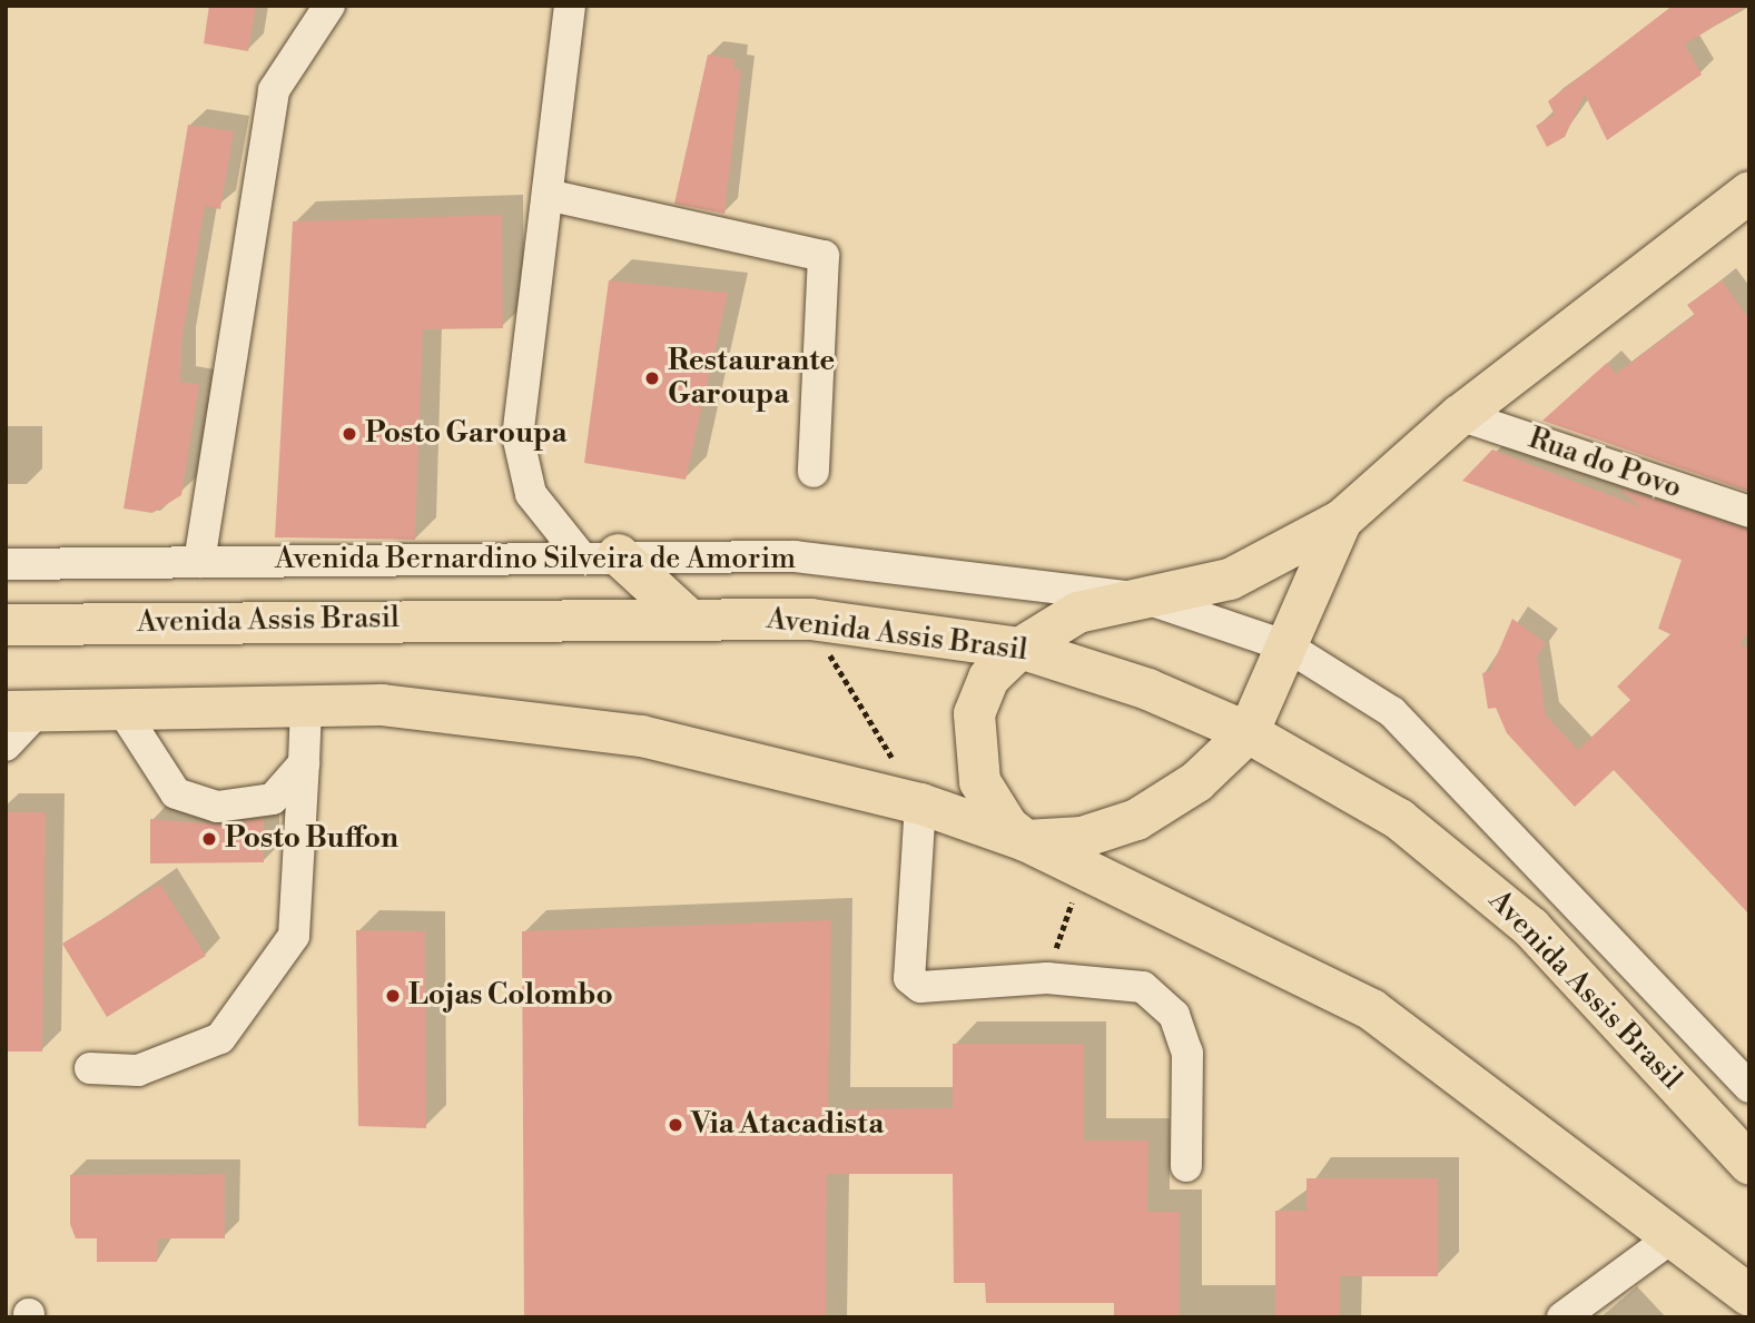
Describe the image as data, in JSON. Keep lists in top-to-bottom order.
{
  "streets": {
    "main road": ["Avenida Assis Brasil"],
    "street": ["Rua do Povo", "Avenida Bernardino Silveira de Amorim"]
  },
  "places": [
    "Restaurante Garoupa",
    "Posto Garoupa",
    "Posto Buffon",
    "Lojas Colombo",
    "Via Atacadista"
  ]
}
